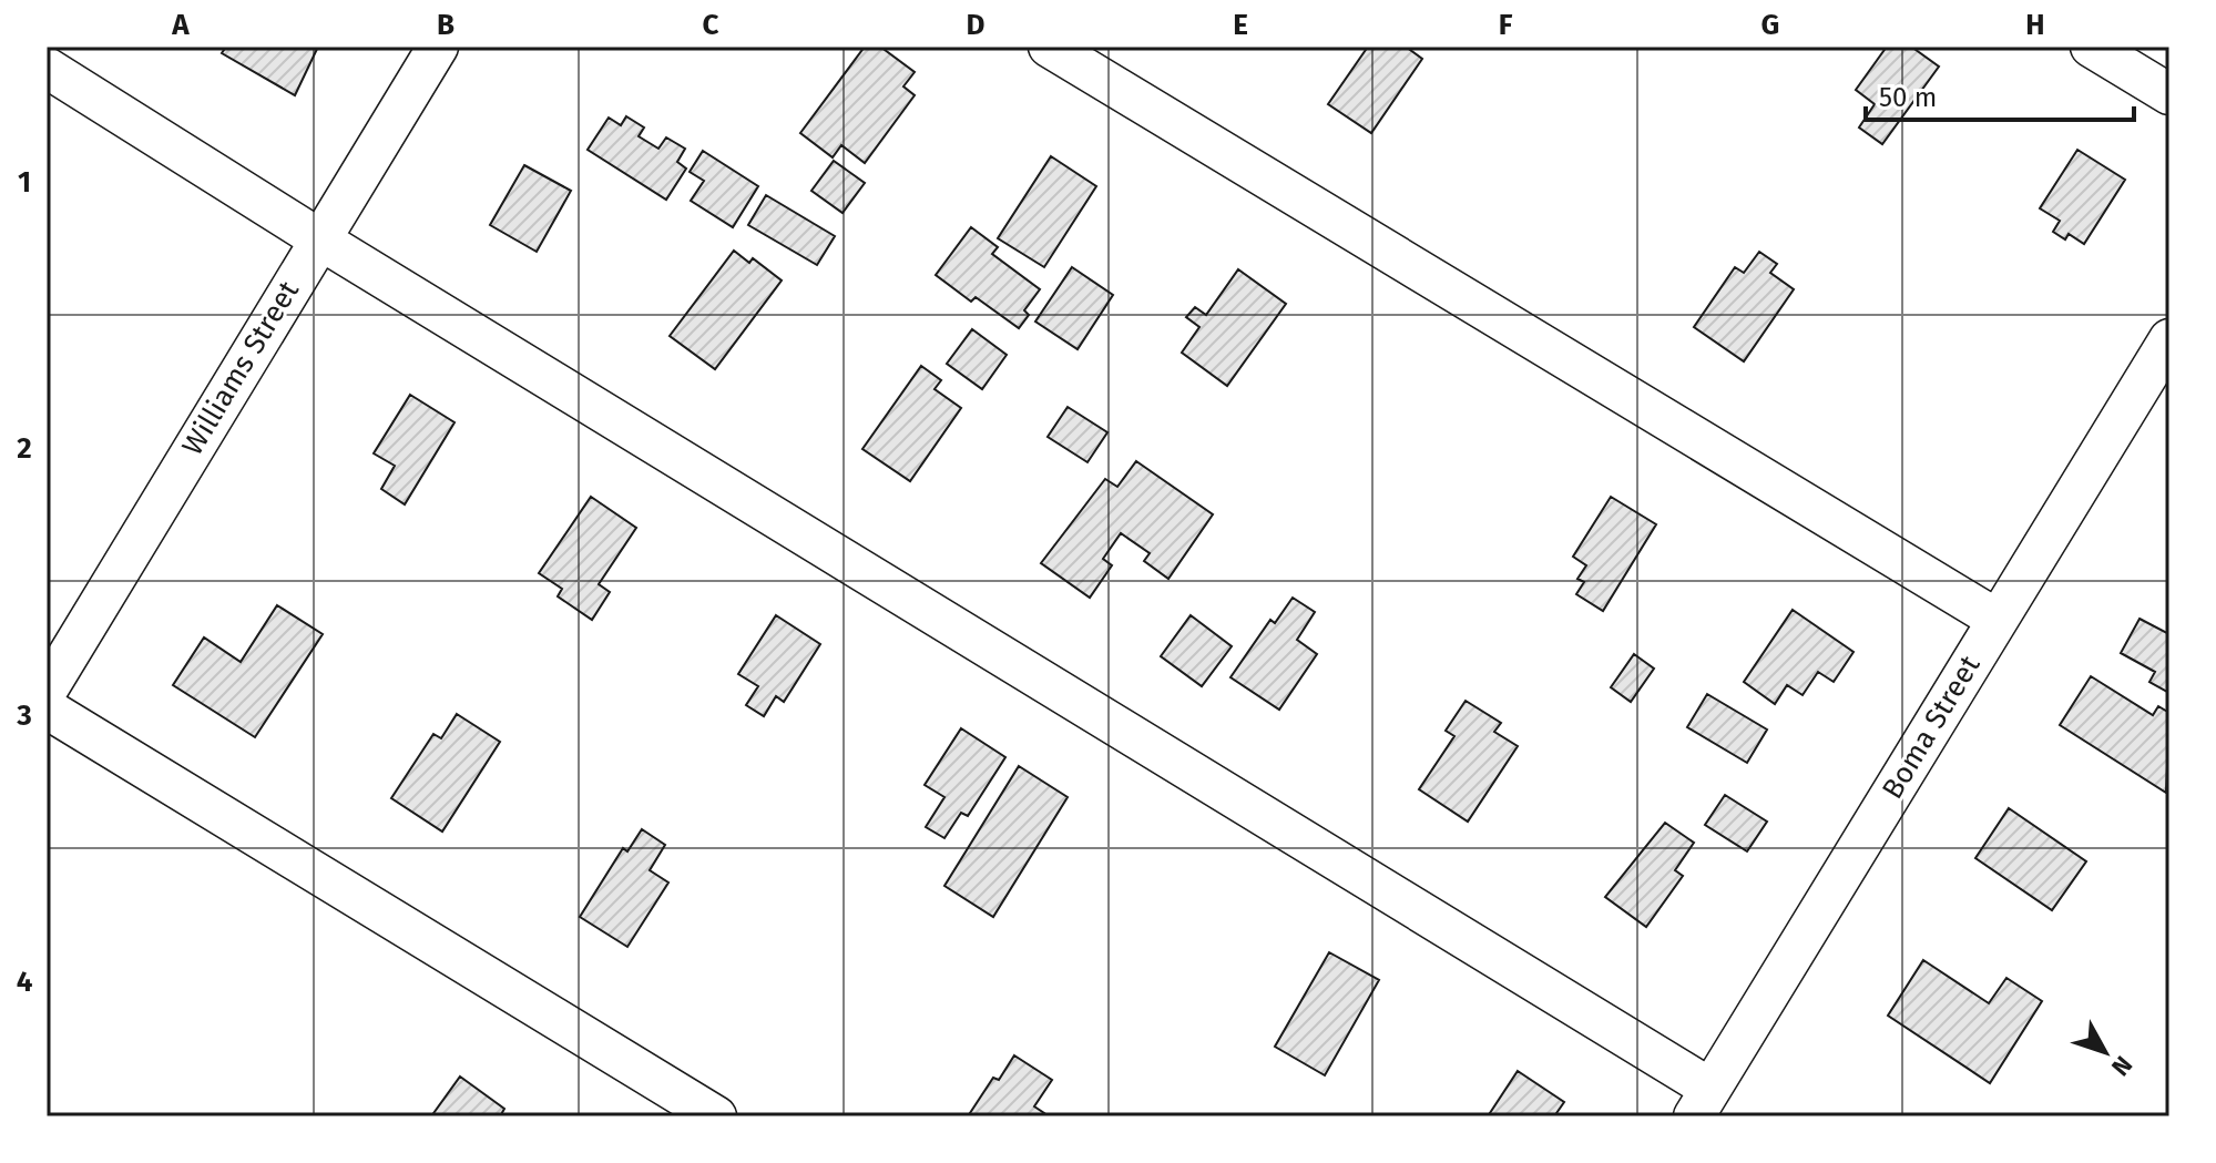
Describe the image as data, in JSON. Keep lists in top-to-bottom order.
{
  "streets": {
    "street": ["Williams Street", "Boma Street"]
  },
  "scale_bar": "50 m",
  "north": "bottom right",
  "grid": {
    "columns": [
      "A",
      "B",
      "C",
      "D",
      "E",
      "F",
      "G",
      "H"
    ],
    "rows": [
      "1",
      "2",
      "3",
      "4"
    ]
  }
}
